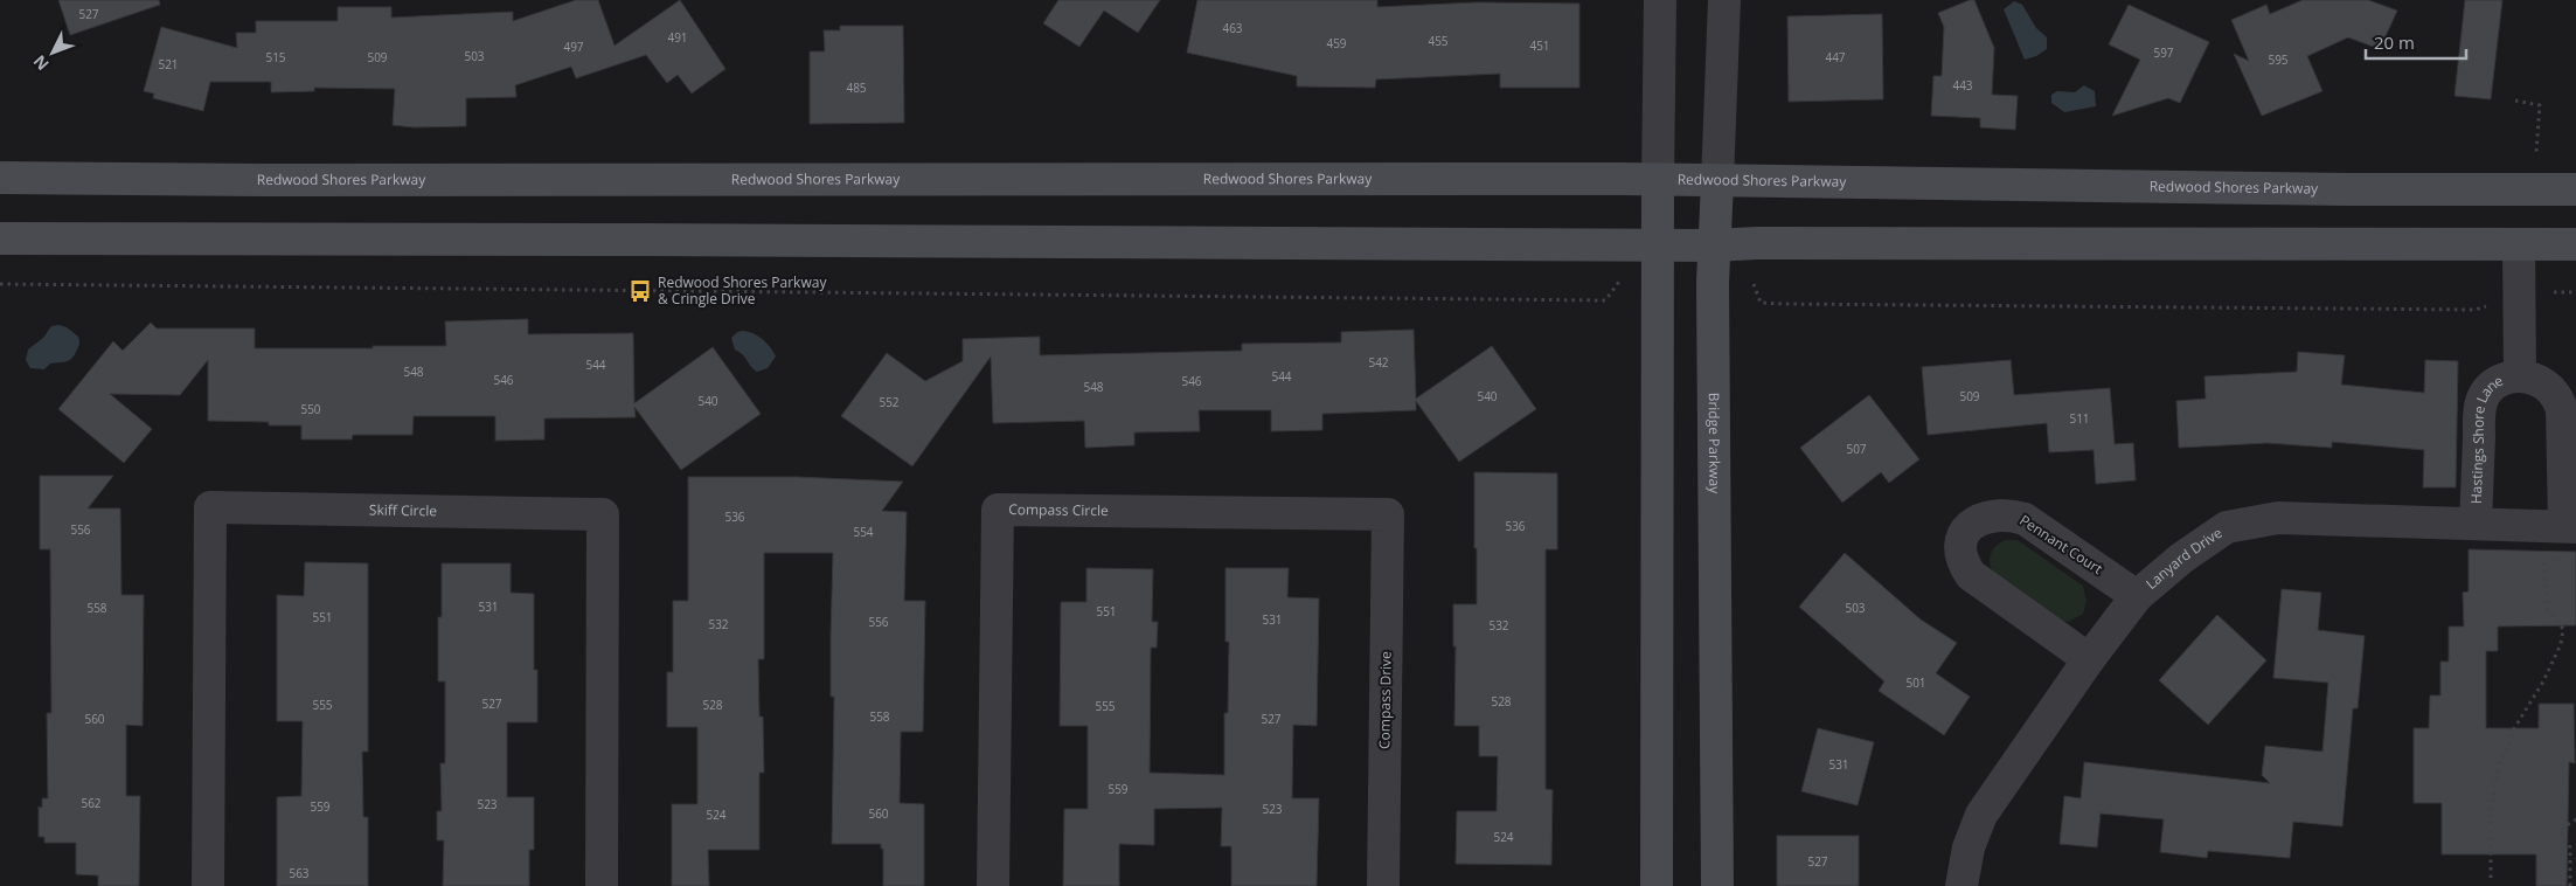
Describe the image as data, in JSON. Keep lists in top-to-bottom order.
{
  "streets": {
    "main road": ["Redwood Shores Parkway", "Bridge Parkway"],
    "street": [
      "Hastings Shore Lane",
      "Skiff Circle",
      "Compass Circle",
      "Pennant Court",
      "Lanyard Drive",
      "Compass Drive"
    ]
  },
  "crossings": [
    ["Redwood Shores Parkway", "Bridge Parkway"],
    ["Hastings Shore Lane", "Lanyard Drive"],
    ["Compass Circle", "Compass Drive"],
    ["Pennant Court", "Lanyard Drive"]
  ],
  "places": {
    "bus stop": ["Redwood Shores Parkway & Cringle Drive"]
  },
  "house_numbers": [
    "527",
    "463",
    "491",
    "455",
    "459",
    "451",
    "497",
    "597",
    "503",
    "515",
    "509",
    "447",
    "595",
    "521",
    "443",
    "485",
    "542",
    "544",
    "548",
    "544",
    "546",
    "546",
    "548",
    "540",
    "509",
    "540",
    "552",
    "550",
    "511",
    "507",
    "536",
    "536",
    "556",
    "554",
    "531",
    "558",
    "503",
    "551",
    "551",
    "531",
    "556",
    "532",
    "532",
    "501",
    "528",
    "527",
    "555",
    "528",
    "555",
    "558",
    "560",
    "527",
    "531",
    "559",
    "562",
    "523",
    "559",
    "523",
    "560",
    "524",
    "524",
    "527",
    "563"
  ],
  "scale_bar": "20 m",
  "north": "bottom left"
}
